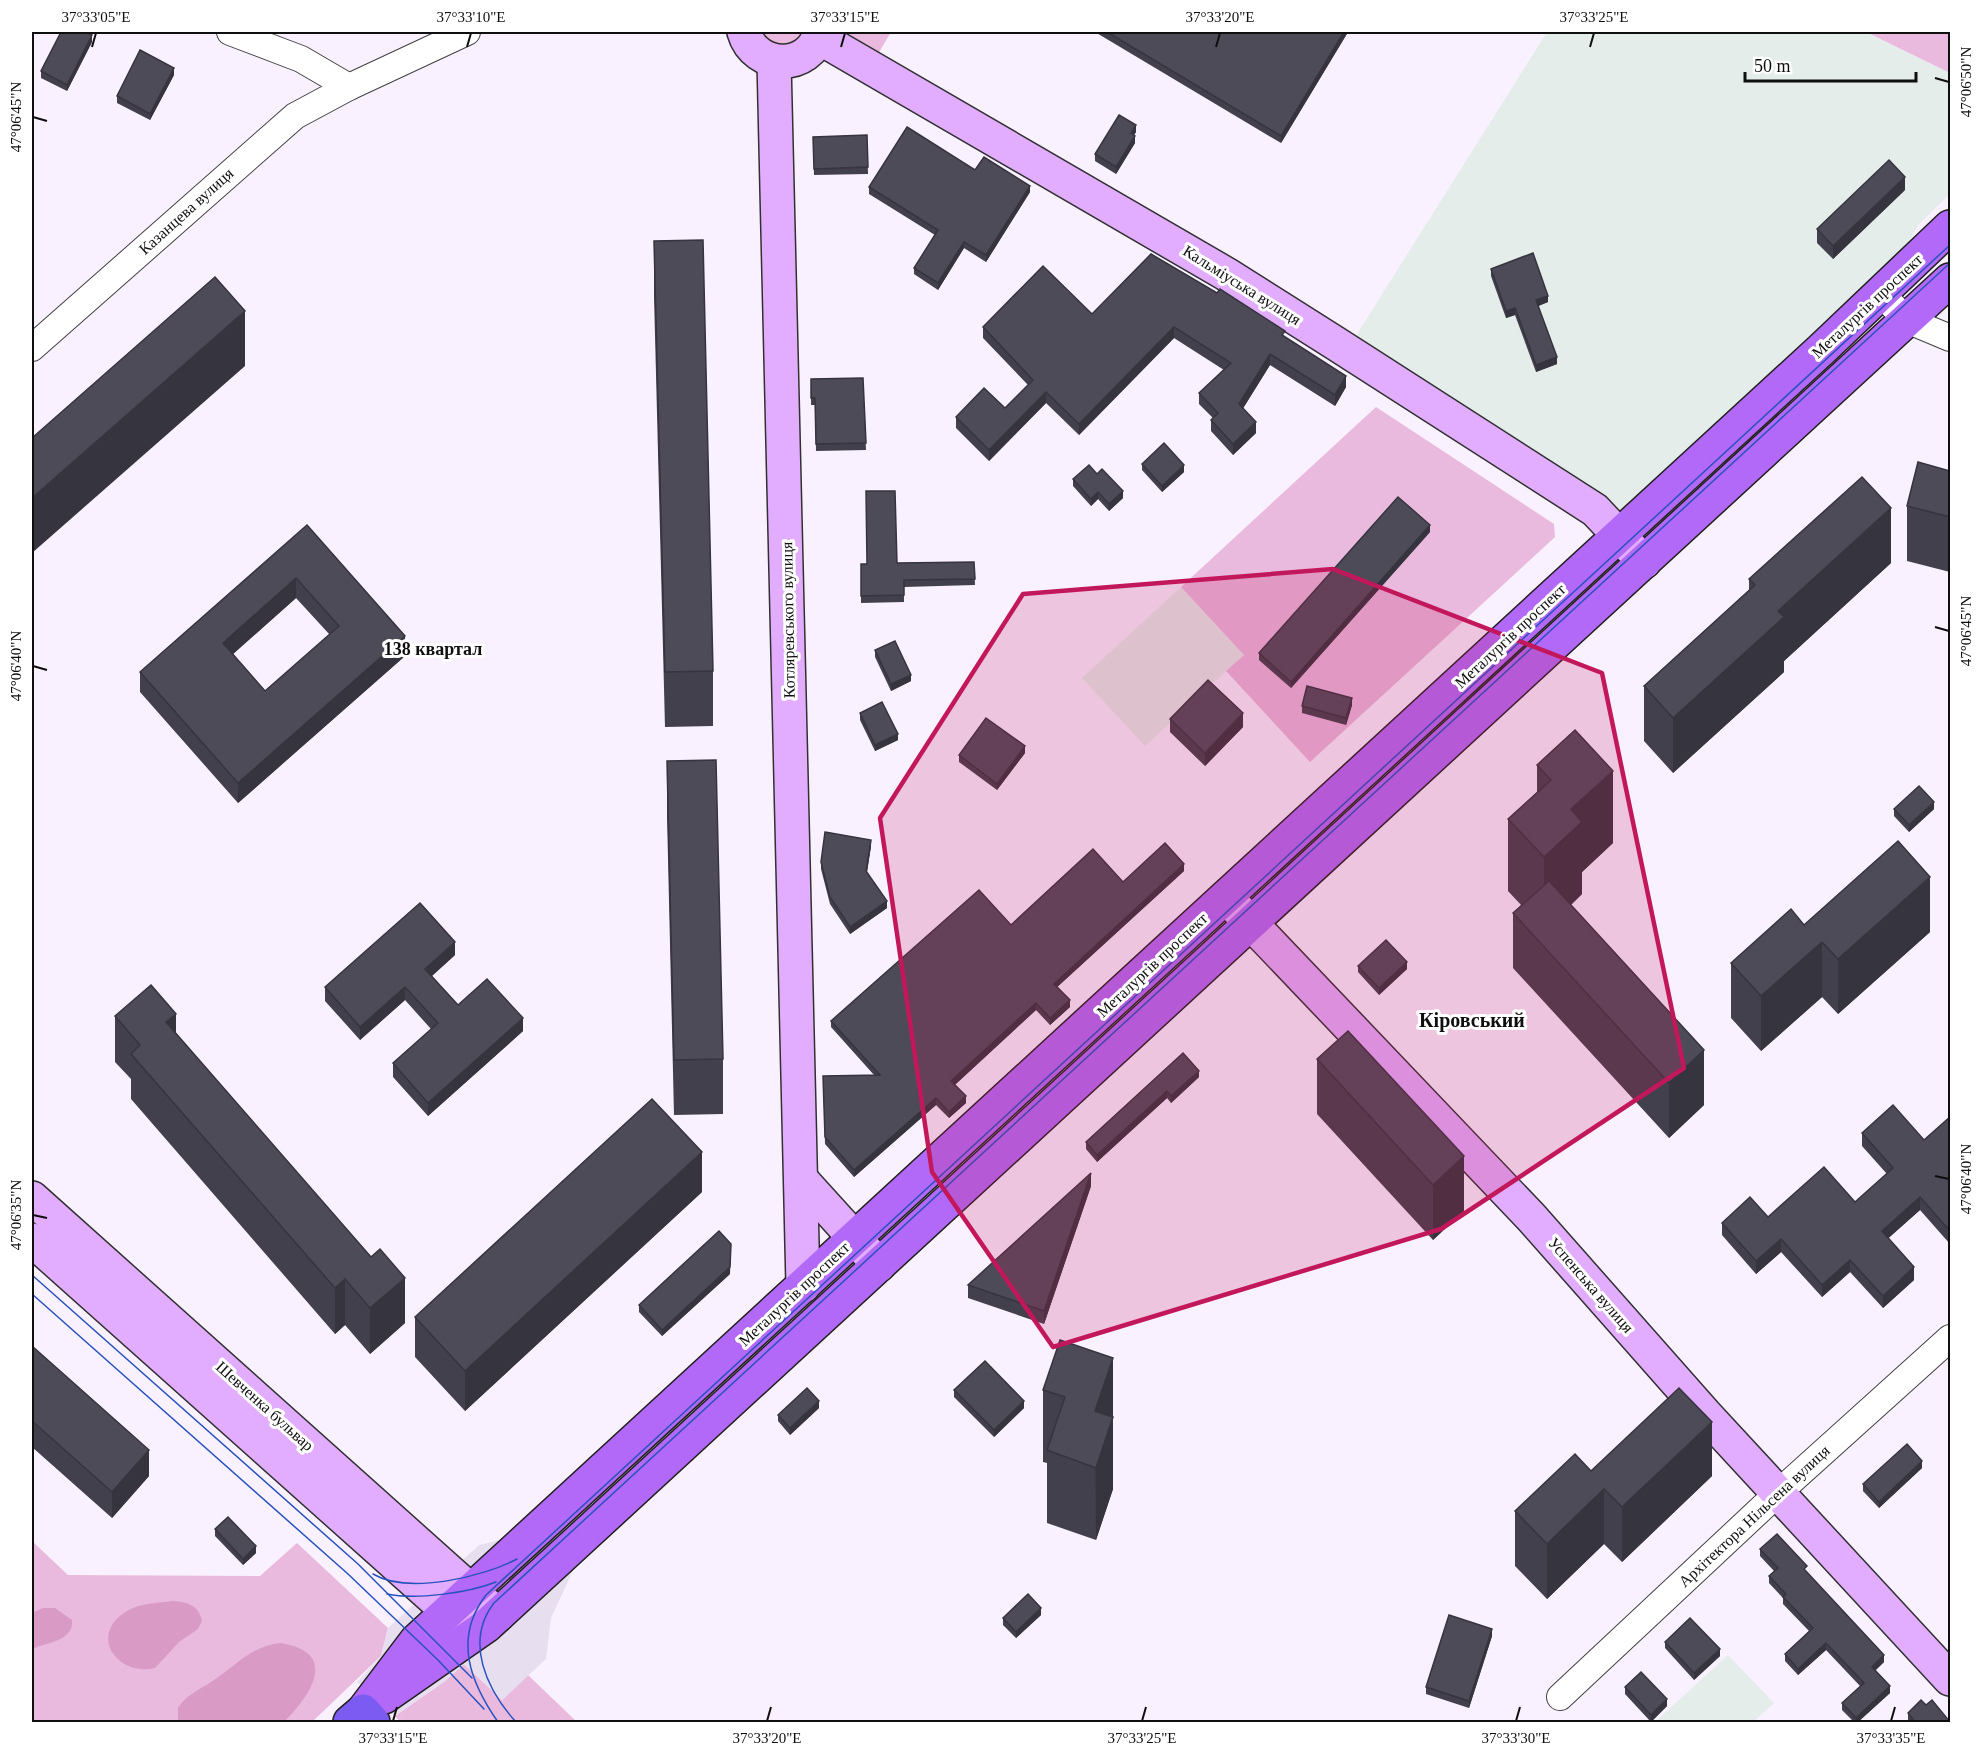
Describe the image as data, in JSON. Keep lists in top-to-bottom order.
{
  "streets": {
    "main road": ["Металургів проспект"],
    "street": [
      "Казанцева вулиця",
      "Кальміуська вулиця",
      "Котляревського вулиця",
      "Успенська вулиця",
      "Шевченка бульвар",
      "Архітектора Нільсена вулиця"
    ]
  },
  "crossings": [
    ["Кальміуська вулиця", "Металургів проспект"],
    ["Металургів проспект", "Котляревського вулиця"],
    ["Металургів проспект", "Успенська вулиця"],
    ["Металургів проспект", "Шевченка бульвар"],
    ["Успенська вулиця", "Архітектора Нільсена вулиця"]
  ],
  "districts": ["138 квартал", "Кіровський"],
  "scale_bar": "50 m",
  "coordinates": [
    "37°33'05\"E",
    "37°33'10\"E",
    "37°33'15\"E",
    "37°33'20\"E",
    "37°33'25\"E",
    "47°06'50\"N",
    "47°06'45\"N",
    "47°06'40\"N",
    "47°06'35\"N",
    "37°33'30\"E",
    "37°33'35\"E"
  ]
}
